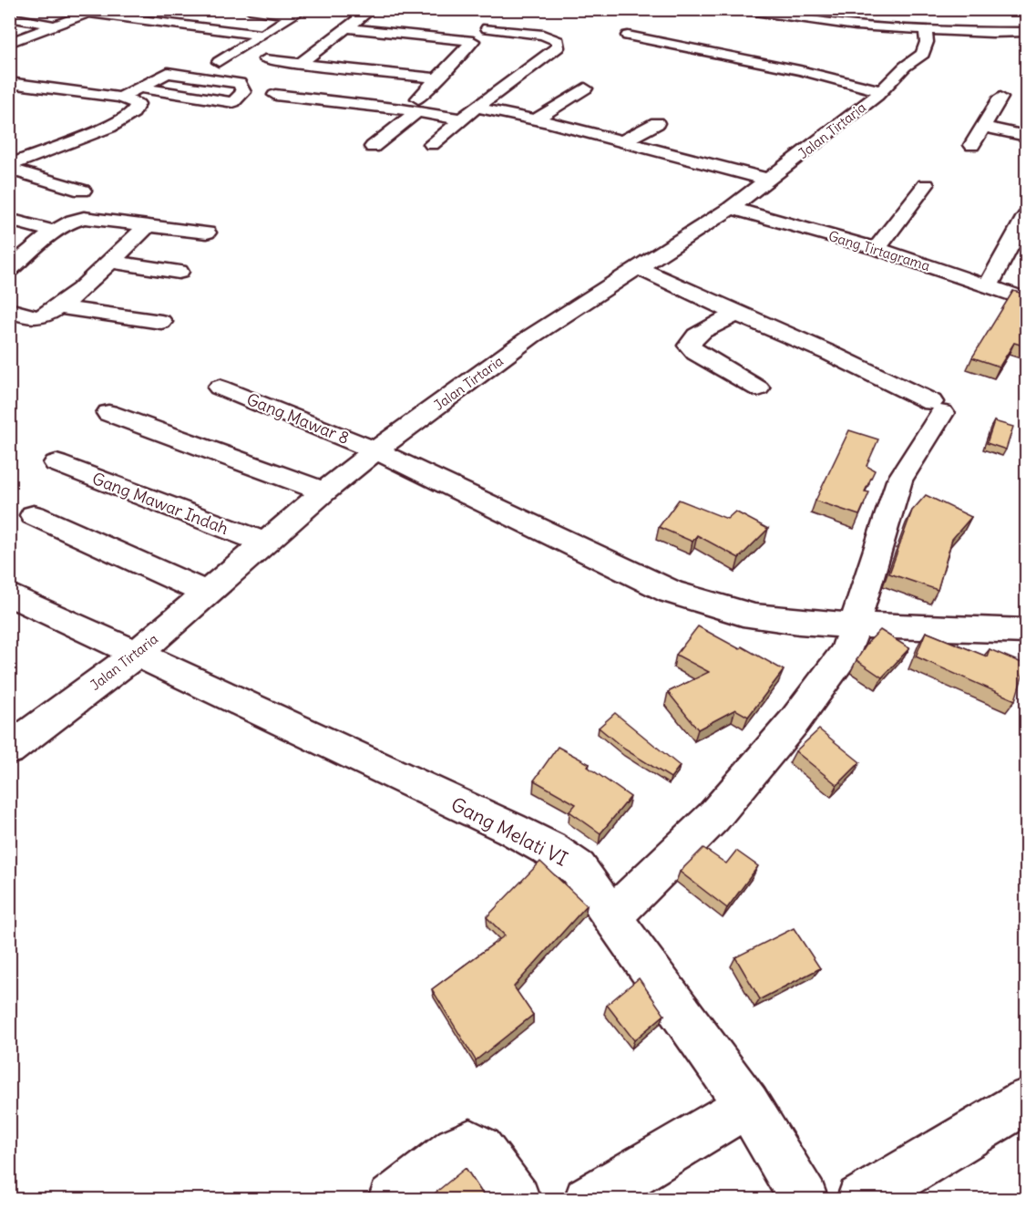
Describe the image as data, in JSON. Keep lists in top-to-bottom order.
{
  "streets": {
    "street": [
      "Jalan Tirtaria",
      "Gang Tirtagrama",
      "Gang Mawar 8",
      "Gang Mawar Indah",
      "Gang Melati VI"
    ]
  },
  "crossings": [
    ["Jalan Tirtaria", "Gang Tirtagrama"],
    ["Jalan Tirtaria", "Gang Mawar 8"],
    ["Jalan Tirtaria", "Gang Mawar Indah"],
    ["Jalan Tirtaria", "Gang Melati VI"]
  ]
}
